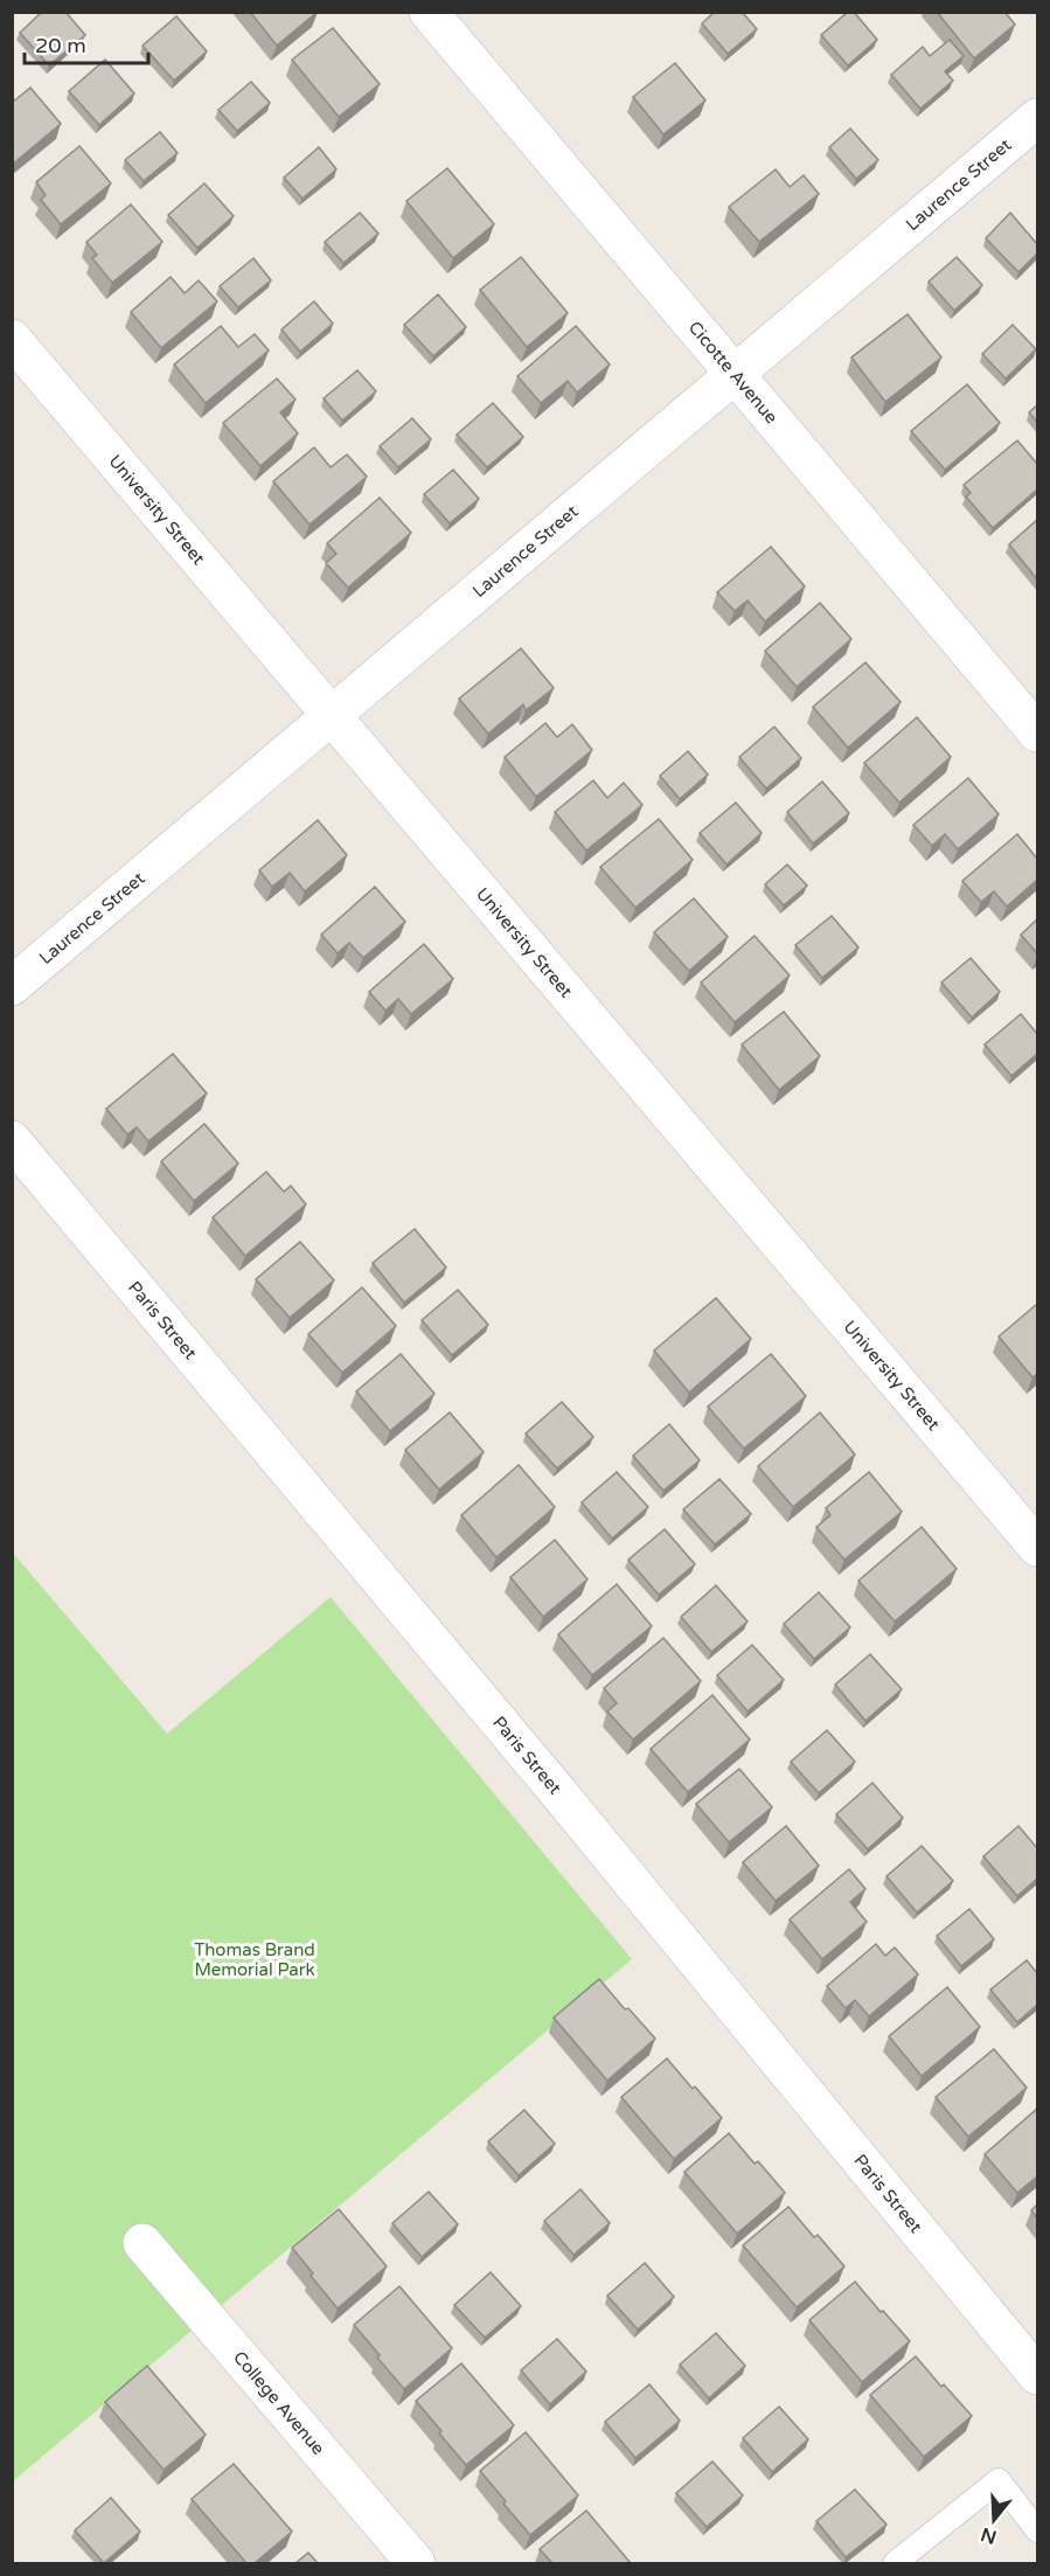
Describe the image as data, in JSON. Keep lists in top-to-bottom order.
{
  "streets": {
    "street": [
      "Laurence Street",
      "Cicotte Avenue",
      "University Street",
      "Paris Street",
      "College Avenue"
    ]
  },
  "crossings": [
    ["Laurence Street", "Cicotte Avenue"],
    ["Laurence Street", "University Street"]
  ],
  "parks": ["Thomas Brand Memorial Park"],
  "scale_bar": "20 m",
  "north": "bottom"
}
